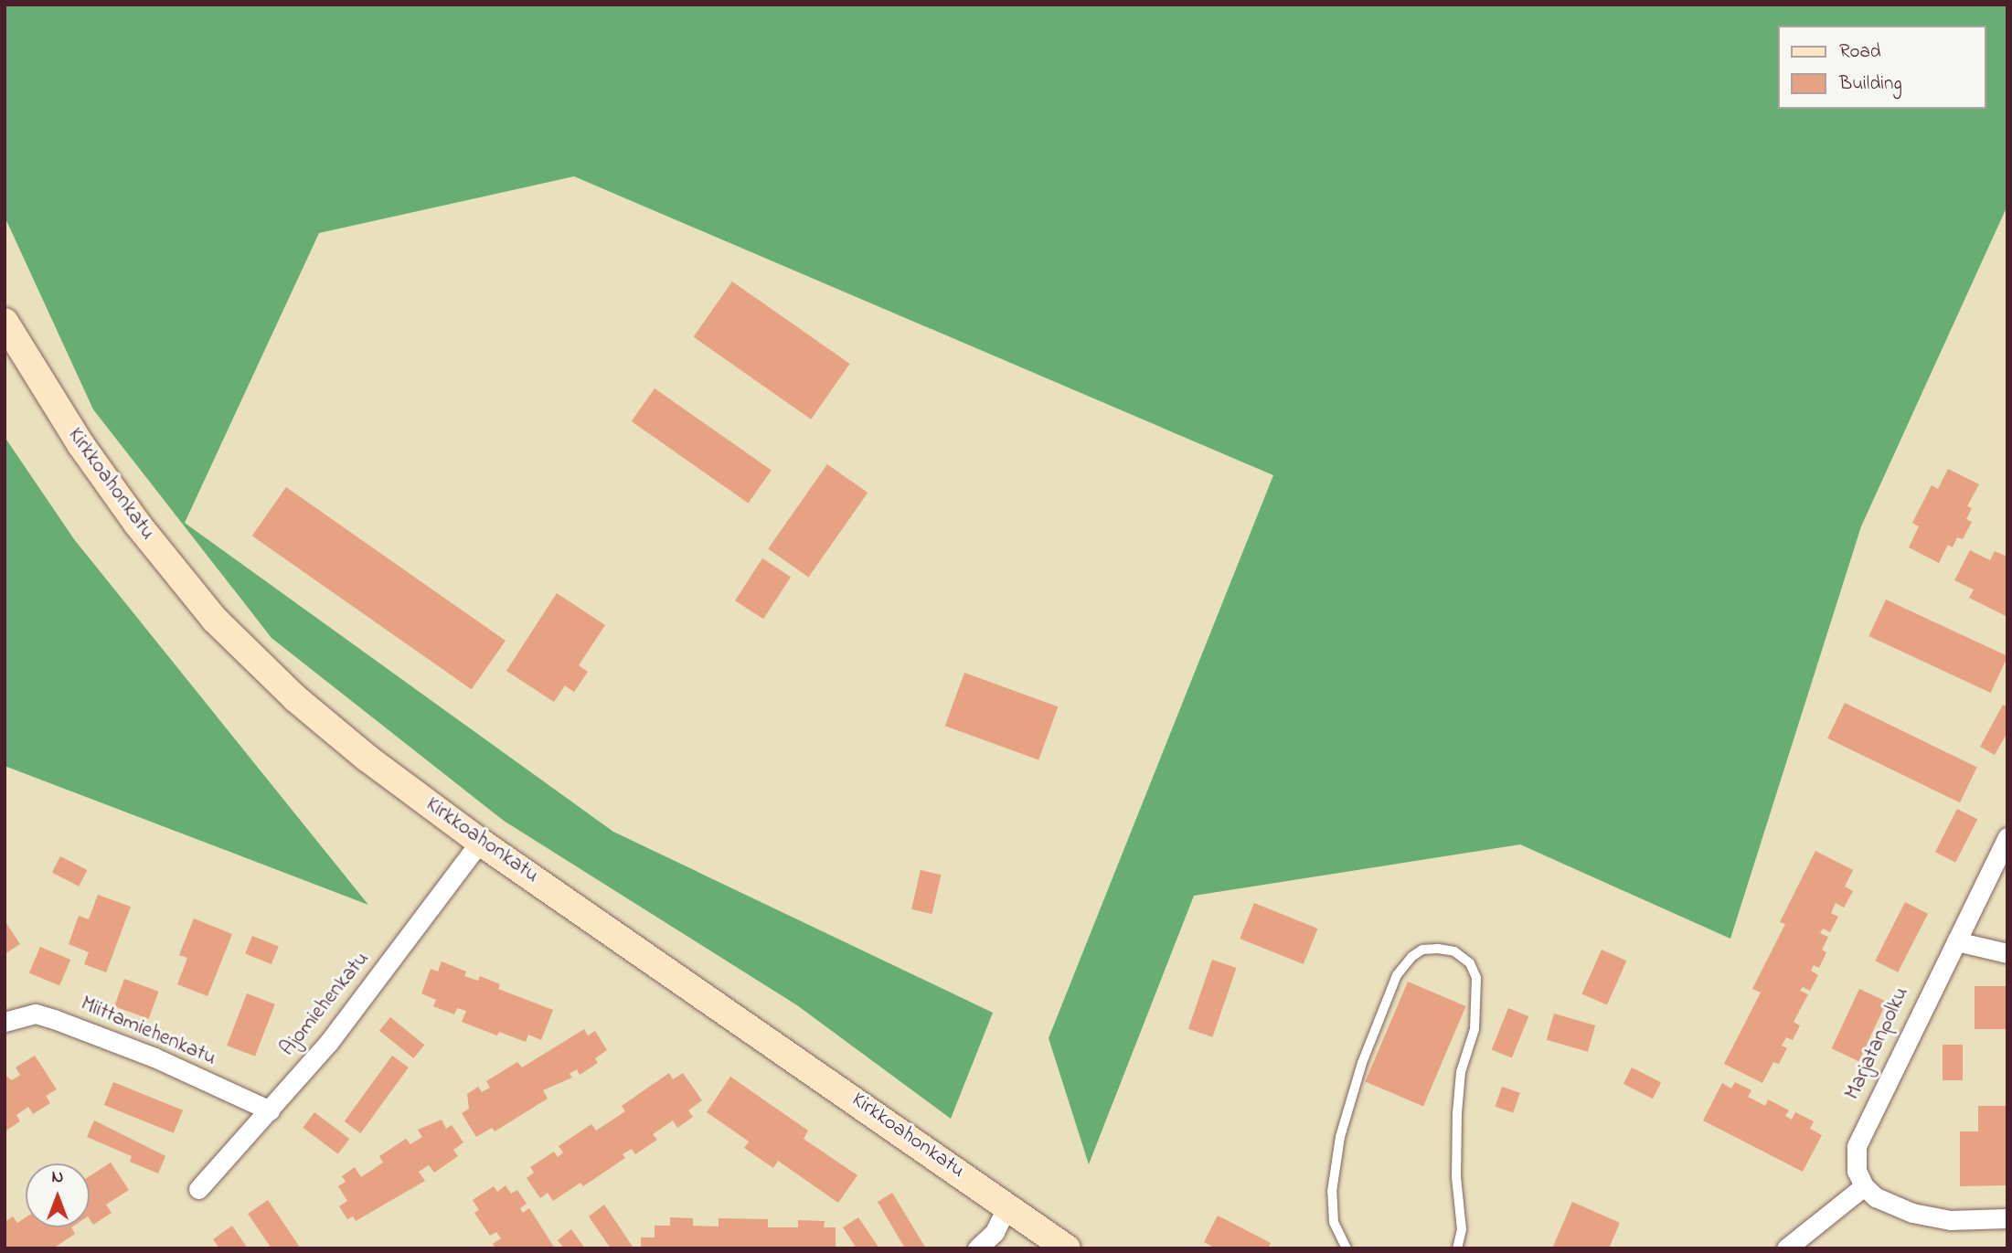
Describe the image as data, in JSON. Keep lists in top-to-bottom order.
{
  "streets": {
    "street": [
      "Kirkkoahonkatu",
      "Ajomiehenkatu",
      "Miittamiehenkatu",
      "Marjatanpolku"
    ]
  },
  "crossings": [
    ["Kirkkoahonkatu", "Ajomiehenkatu"],
    ["Ajomiehenkatu", "Miittamiehenkatu"]
  ],
  "legend": ["Road", "Building"],
  "north": "top"
}
